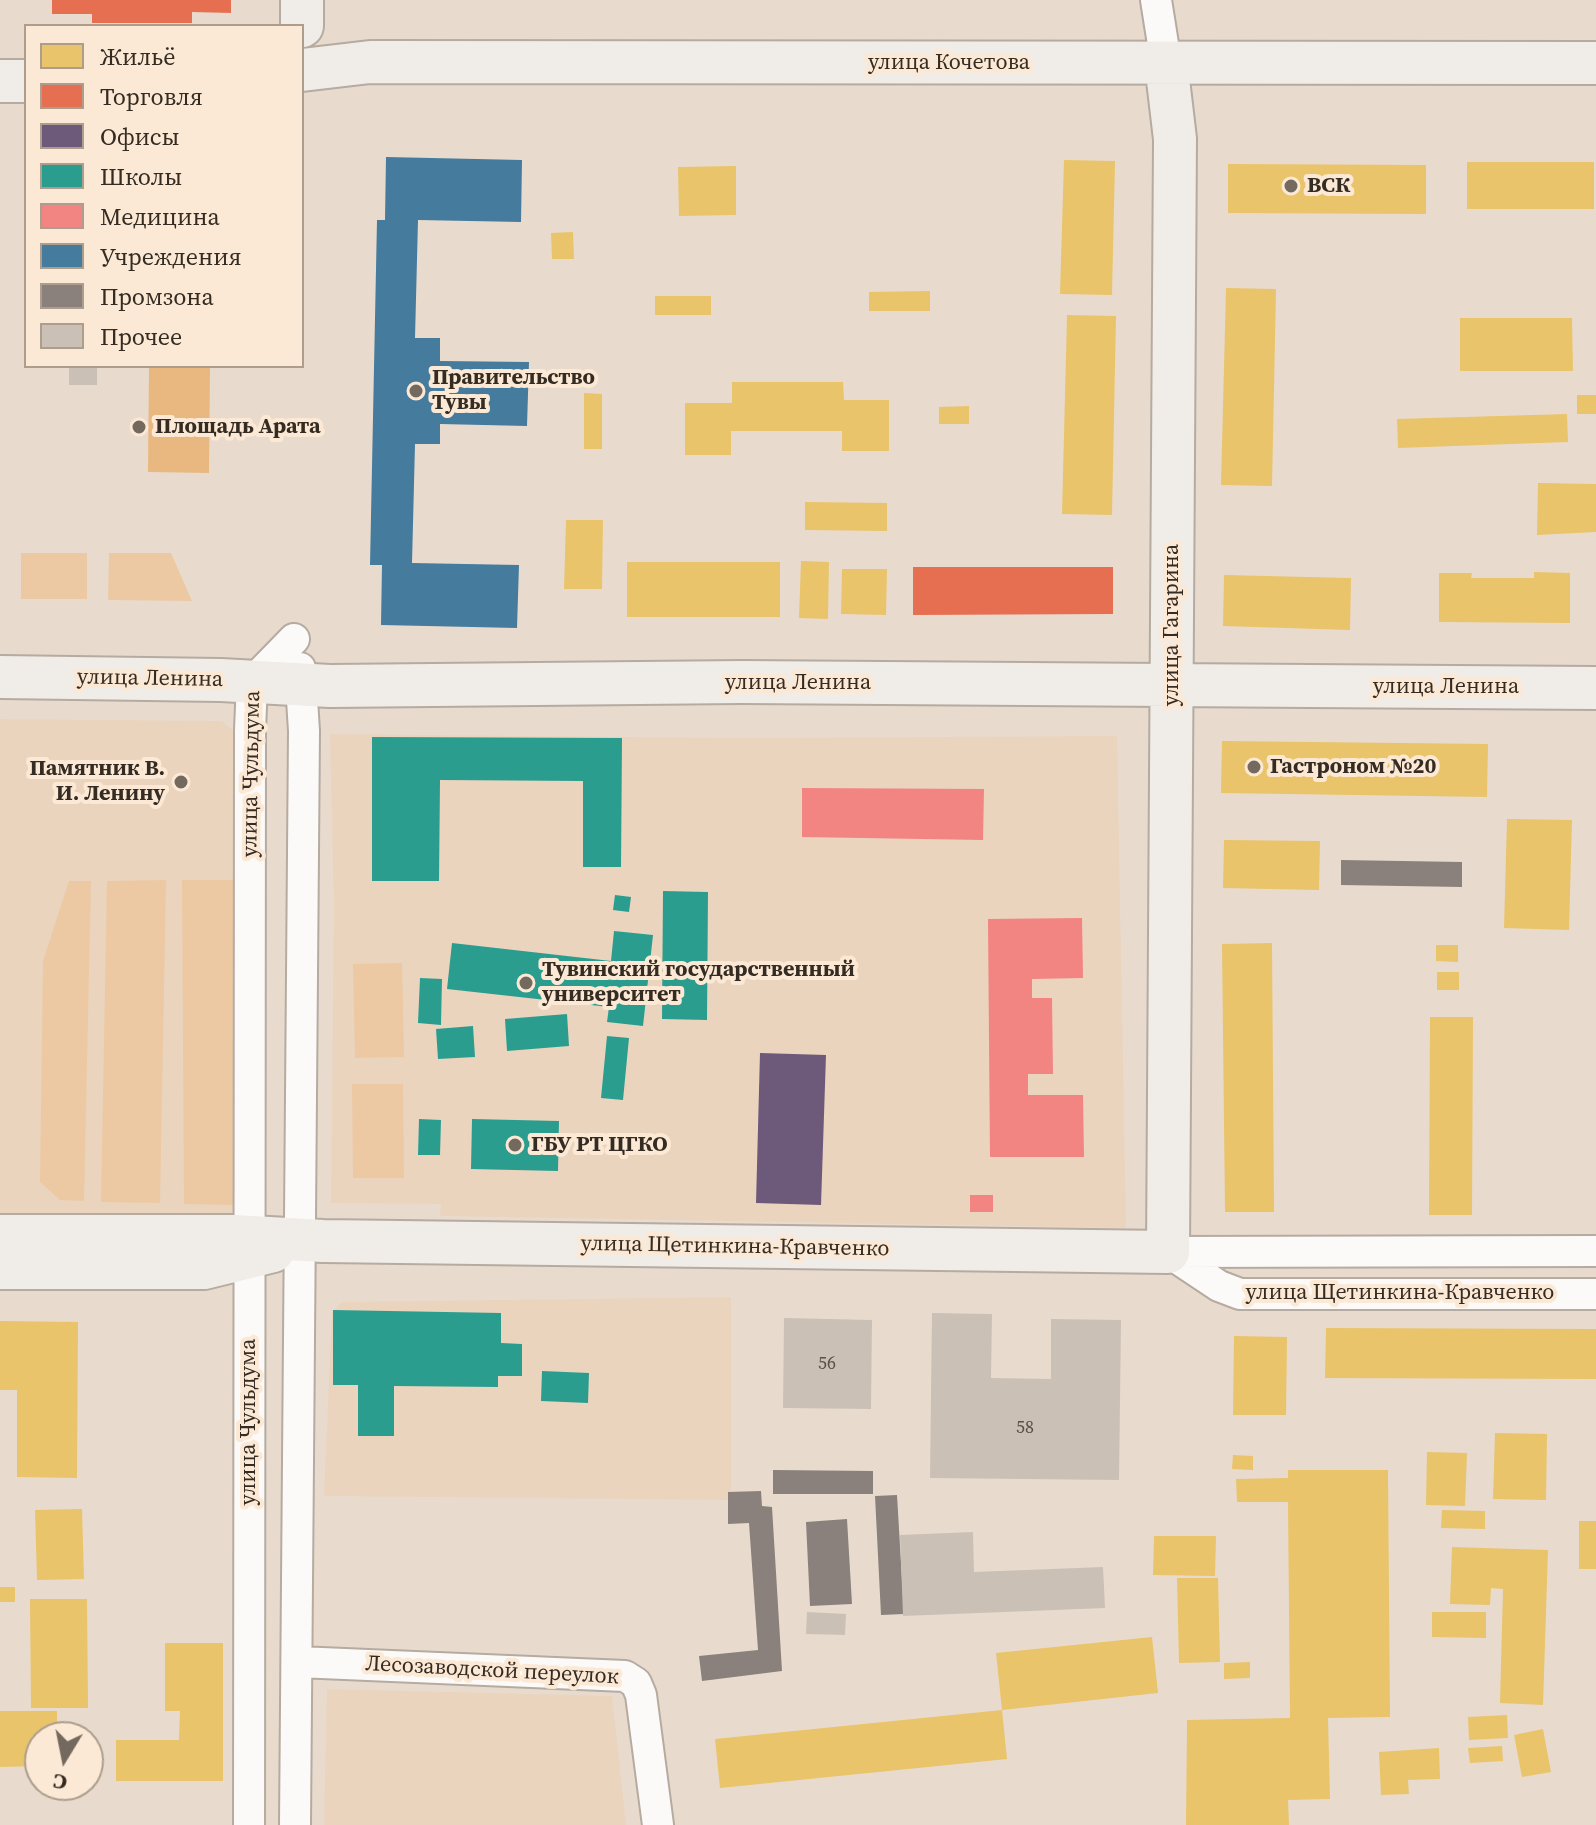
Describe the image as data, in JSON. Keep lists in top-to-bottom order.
{
  "streets": {
    "street": [
      "улица Кочетова",
      "улица Гагарина",
      "улица Ленина",
      "улица Чульдума",
      "улица Щетинкина-Кравченко",
      "Лесозаводской переулок"
    ]
  },
  "crossings": [
    ["улица Кочетова", "улица Гагарина"],
    ["улица Гагарина", "улица Ленина"],
    ["улица Гагарина", "улица Щетинкина-Кравченко"],
    ["улица Ленина", "улица Чульдума"],
    ["улица Чульдума", "улица Щетинкина-Кравченко"]
  ],
  "places": [
    "ВСК",
    "Правительство Тувы",
    "Площадь Арата",
    "Гастроном №20",
    "Памятник В. И. Ленину",
    "Тувинский государственный университет",
    "ГБУ РТ ЦГКО"
  ],
  "house_numbers": ["56", "58"],
  "legend": [
    "Жильё",
    "Торговля",
    "Офисы",
    "Школы",
    "Медицина",
    "Учреждения",
    "Промзона",
    "Прочее"
  ],
  "north": "bottom"
}
